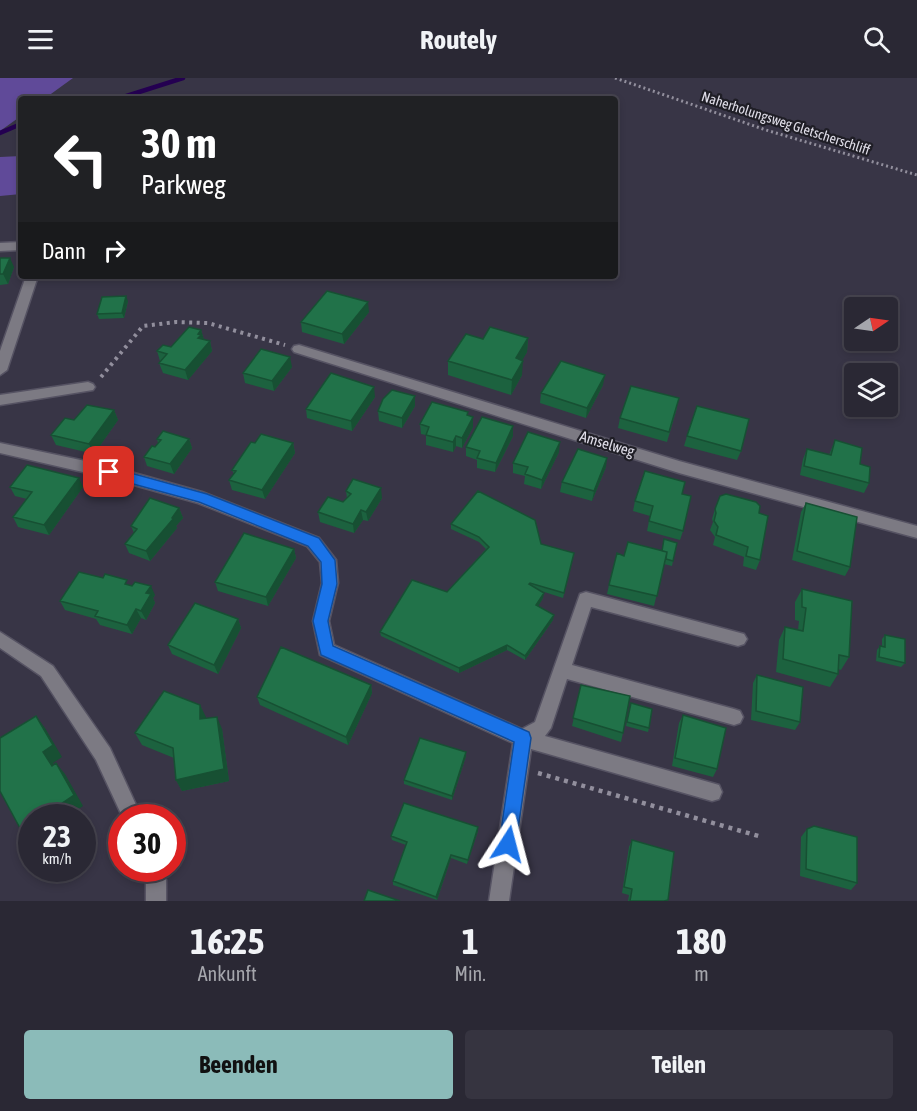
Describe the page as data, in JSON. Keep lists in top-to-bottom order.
{
  "streets": {
    "street": ["Amselweg"],
    "path": ["Naherholungsweg Gletscherschliff"]
  },
  "north": "right",
  "page": {
    "header": "Routely",
    "turn": ["30 m", "Parkweg"],
    "then": "Dann",
    "speed": "23 km/h",
    "limit": "30",
    "eta": [
      "16:25",
      "Ankunft",
      "1",
      "Min.",
      "180",
      "m"
    ],
    "buttons": ["Beenden", "Teilen"]
  }
}
